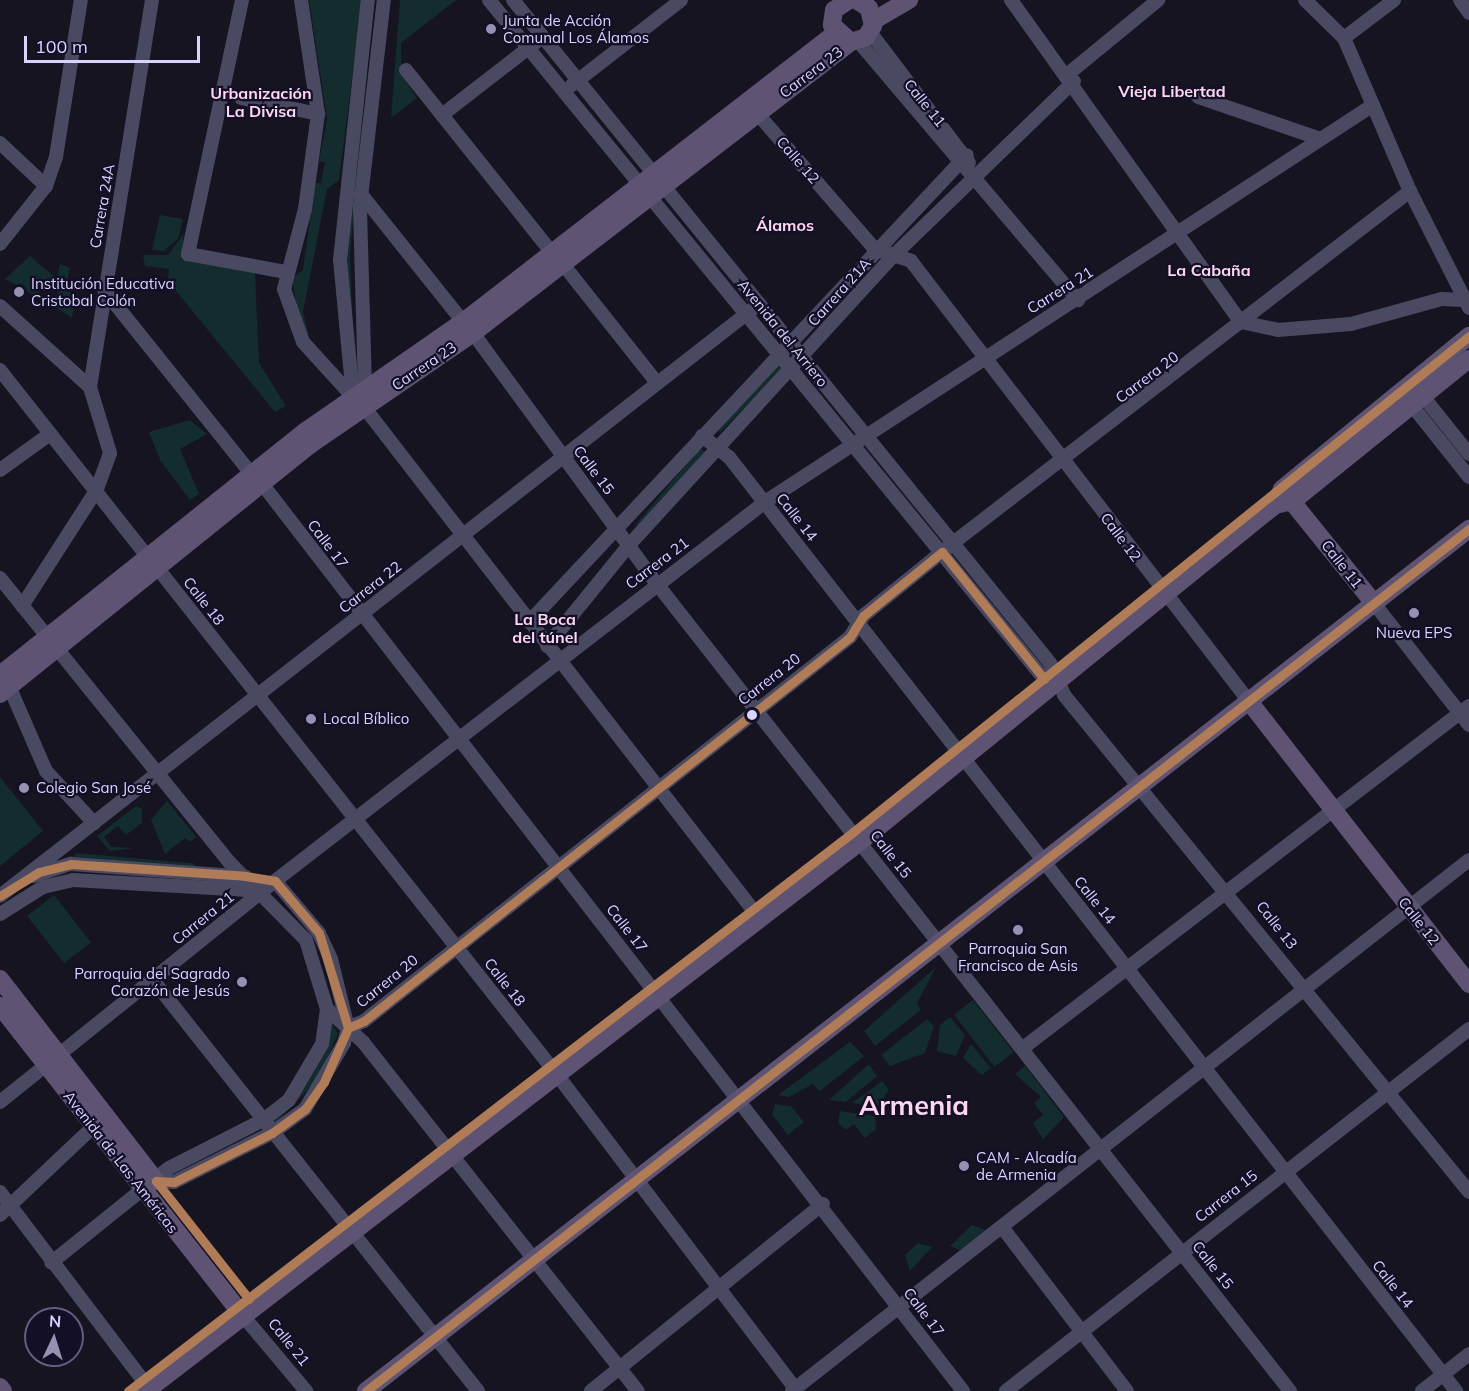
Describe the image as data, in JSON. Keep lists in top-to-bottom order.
{
  "streets": {
    "main road": [
      "Carrera 23",
      "Calle 11",
      "Calle 12",
      "Avenida de Las Américas"
    ],
    "street": [
      "Carrera 24A",
      "Carrera 21",
      "Carrera 21A",
      "Avenida del Arriero",
      "Carrera 20",
      "Calle 15",
      "Calle 14",
      "Calle 17",
      "Carrera 22",
      "Calle 18",
      "Calle 13",
      "Carrera 15",
      "Calle 21"
    ]
  },
  "crossings": [
    ["Carrera 23", "Calle 11"],
    ["Carrera 23", "Calle 12"],
    ["Carrera 23", "Avenida del Arriero"],
    ["Carrera 23", "Calle 15"],
    ["Carrera 23", "Calle 17"],
    ["Carrera 23", "Calle 18"],
    ["Calle 11", "Carrera 21"],
    ["Calle 11", "Carrera 21A"],
    ["Calle 12", "Carrera 21"],
    ["Calle 12", "Carrera 21A"],
    ["Calle 12", "Carrera 20"],
    ["Carrera 24A", "Calle 17"],
    ["Carrera 24A", "Calle 18"],
    ["Carrera 21", "Avenida del Arriero"],
    ["Carrera 21", "Calle 15"],
    ["Carrera 21", "Calle 14"],
    ["Carrera 21", "Calle 17"],
    ["Carrera 21", "Calle 18"],
    ["Carrera 21", "Avenida de Las Américas"],
    ["Carrera 21A", "Avenida del Arriero"],
    ["Carrera 21A", "Calle 15"],
    ["Carrera 21A", "Calle 14"],
    ["Avenida del Arriero", "Carrera 20"],
    ["Avenida del Arriero", "Carrera 22"],
    ["Avenida del Arriero", "Calle 13"],
    ["Carrera 20", "Calle 15"],
    ["Carrera 20", "Calle 14"],
    ["Carrera 20", "Calle 17"],
    ["Carrera 20", "Calle 18"],
    ["Calle 15", "Carrera 22"],
    ["Calle 15", "Carrera 15"],
    ["Calle 14", "Carrera 15"],
    ["Calle 17", "Carrera 22"],
    ["Carrera 22", "Calle 18"],
    ["Calle 13", "Carrera 15"],
    ["Avenida de Las Américas", "Calle 21"]
  ],
  "districts": [
    "Vieja Libertad",
    "Urbanización La Divisa",
    "Álamos",
    "La Cabaña",
    "La Boca del túnel",
    "Armenia"
  ],
  "places": [
    "Junta de Acción Comunal Los Álamos",
    "Institución Educativa Cristobal Colón",
    "Nueva EPS",
    "Local Bíblico",
    "Colegio San José",
    "Parroquia San Francisco de Asis",
    "Parroquia del Sagrado Corazón de Jesús",
    "CAM - Alcadía de Armenia"
  ],
  "scale_bar": "100 m",
  "north": "top"
}
